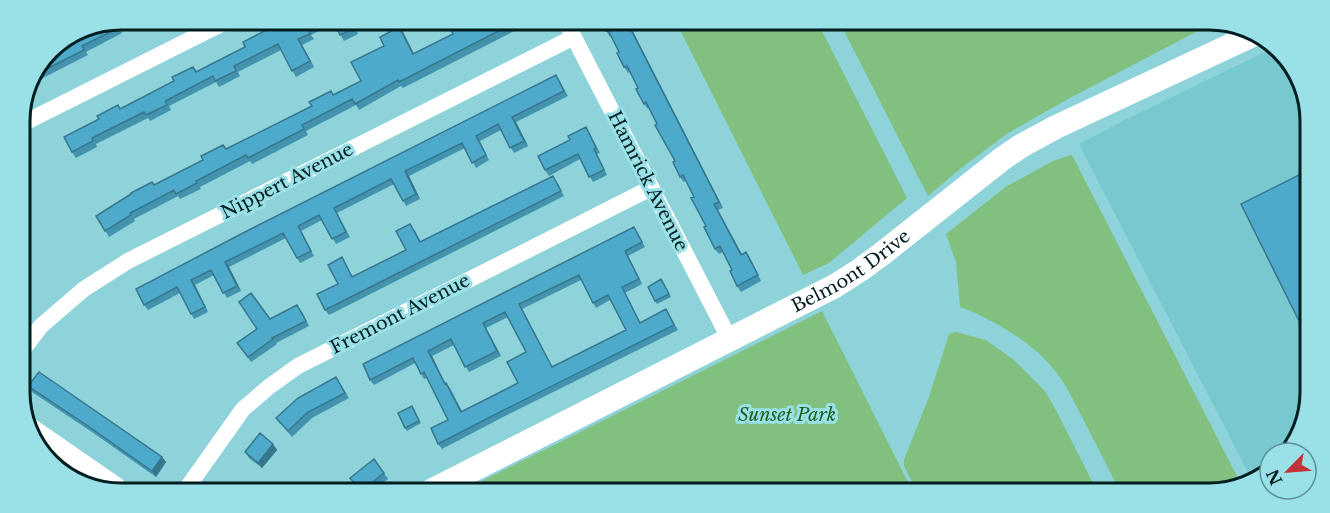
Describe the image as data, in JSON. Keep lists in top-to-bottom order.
{
  "streets": {
    "street": [
      "Nippert Avenue",
      "Hamrick Avenue",
      "Belmont Drive",
      "Fremont Avenue"
    ]
  },
  "crossings": [
    ["Nippert Avenue", "Hamrick Avenue"],
    ["Hamrick Avenue", "Belmont Drive"],
    ["Hamrick Avenue", "Fremont Avenue"]
  ],
  "parks": ["Sunset Park"],
  "north": "bottom left"
}
